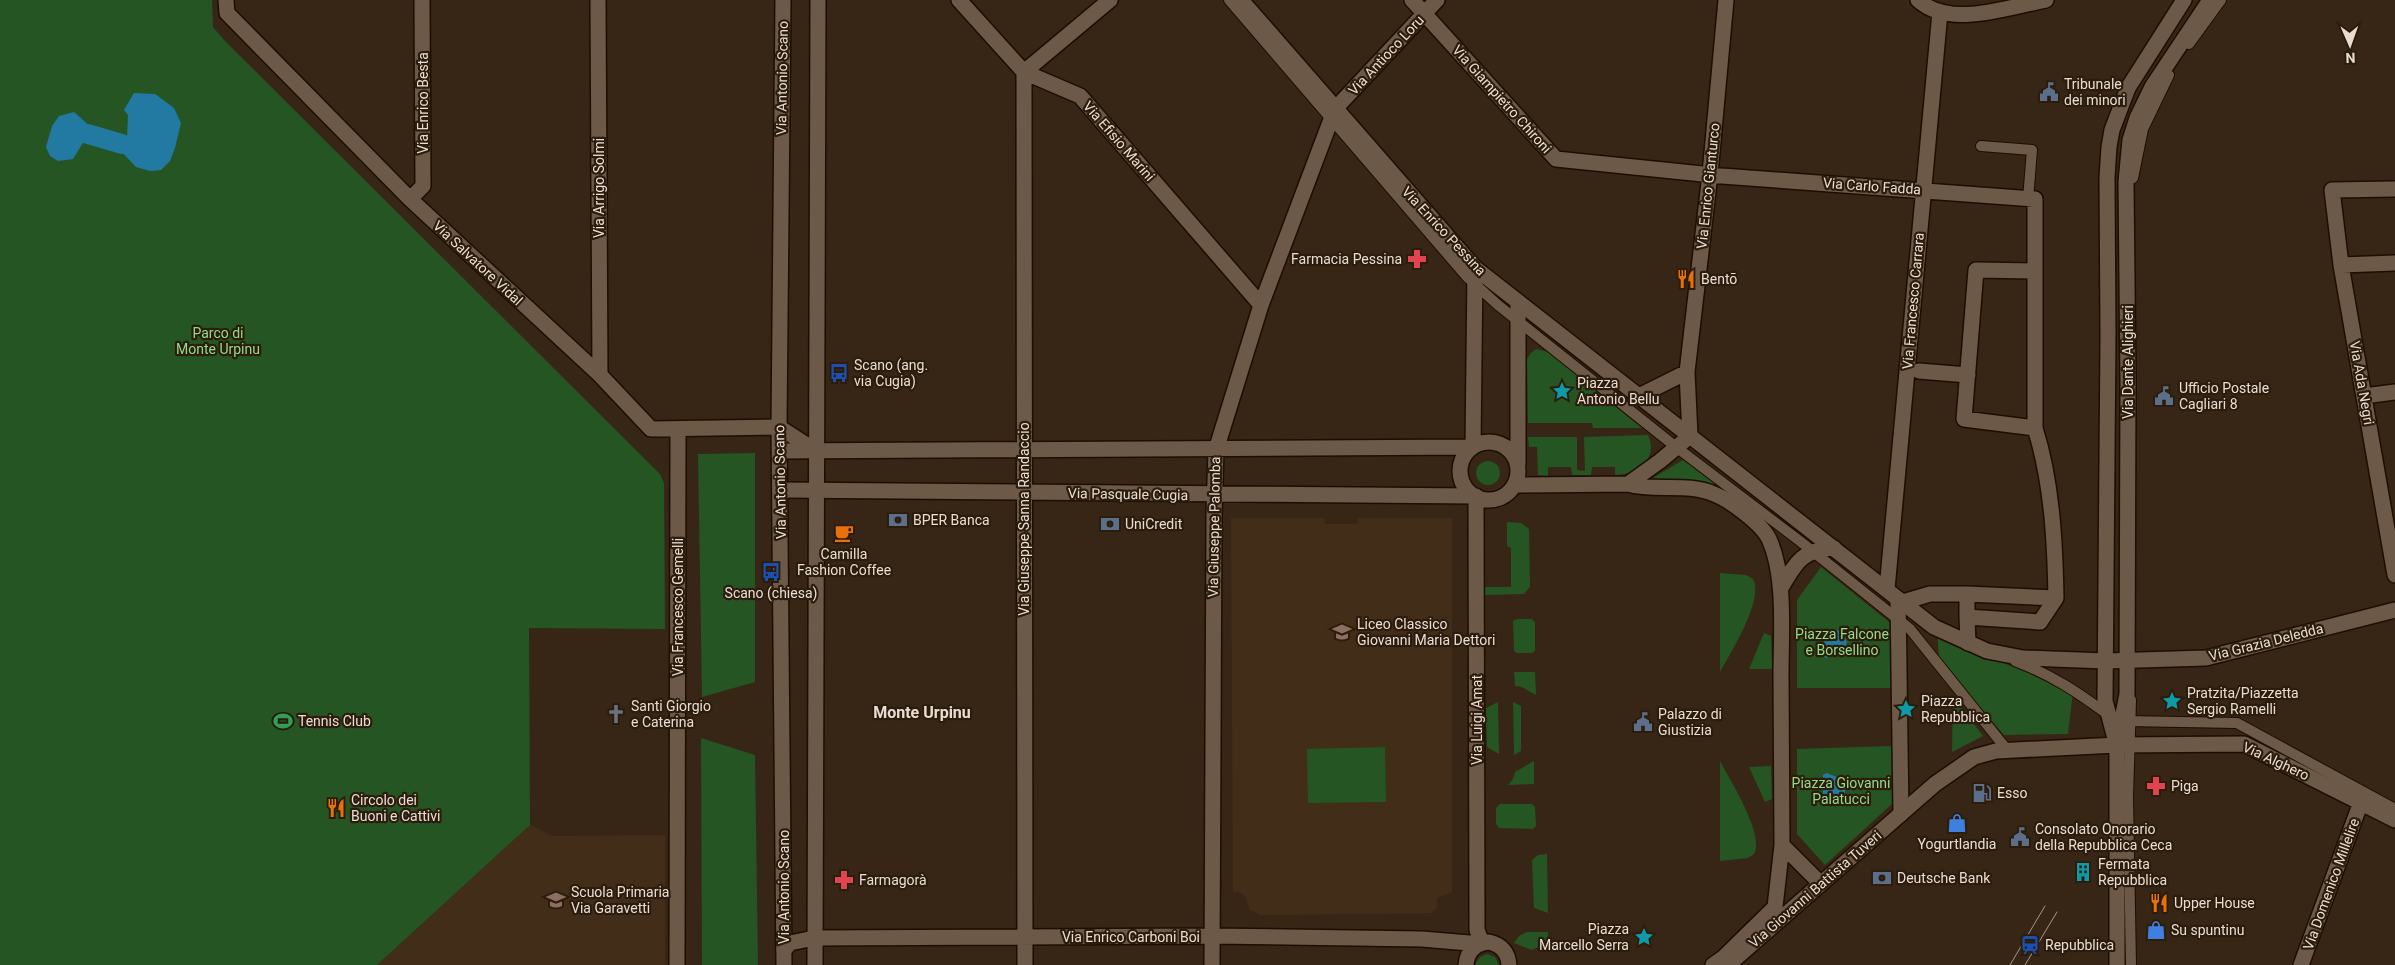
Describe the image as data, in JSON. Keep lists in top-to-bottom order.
{
  "streets": {
    "street": [
      "Via Antioco Loru",
      "Via Antonio Scano",
      "Via Giampietro Chironi",
      "Via Enrico Besta",
      "Via Efisio Marini",
      "Via Enrico Gianturco",
      "Via Carlo Fadda",
      "Via Arrigo Solmi",
      "Via Enrico Pessina",
      "Via Salvatore Vidal",
      "Via Francesco Carrara",
      "Via Dante Alighieri",
      "Via Ada Negri",
      "Via Pasquale Cugia",
      "Via Giuseppe Sanna Randaccio",
      "Via Giuseppe Palomba",
      "Via Francesco Gemelli",
      "Via Grazia Deledda",
      "Via Luigi Amat",
      "Via Alghero",
      "Via Domenico Millelire",
      "Via Giovanni Battista Tuveri",
      "Via Enrico Carboni Boi"
    ]
  },
  "crossings": [
    ["Via Antioco Loru", "Via Giampietro Chironi"],
    ["Via Antioco Loru", "Via Enrico Pessina"],
    ["Via Antioco Loru", "Via Giuseppe Palomba"],
    ["Via Antonio Scano", "Via Salvatore Vidal"],
    ["Via Antonio Scano", "Via Pasquale Cugia"],
    ["Via Antonio Scano", "Via Enrico Carboni Boi"],
    ["Via Giampietro Chironi", "Via Enrico Gianturco"],
    ["Via Giampietro Chironi", "Via Carlo Fadda"],
    ["Via Enrico Besta", "Via Salvatore Vidal"],
    ["Via Efisio Marini", "Via Giuseppe Sanna Randaccio"],
    ["Via Efisio Marini", "Via Giuseppe Palomba"],
    ["Via Enrico Gianturco", "Via Carlo Fadda"],
    ["Via Enrico Gianturco", "Via Enrico Pessina"],
    ["Via Carlo Fadda", "Via Francesco Carrara"],
    ["Via Arrigo Solmi", "Via Salvatore Vidal"],
    ["Via Enrico Pessina", "Via Giuseppe Palomba"],
    ["Via Salvatore Vidal", "Via Francesco Gemelli"],
    ["Via Francesco Carrara", "Via Giovanni Battista Tuveri"],
    ["Via Dante Alighieri", "Via Grazia Deledda"],
    ["Via Dante Alighieri", "Via Alghero"],
    ["Via Pasquale Cugia", "Via Giuseppe Sanna Randaccio"],
    ["Via Pasquale Cugia", "Via Giuseppe Palomba"],
    ["Via Pasquale Cugia", "Via Luigi Amat"],
    ["Via Giuseppe Sanna Randaccio", "Via Enrico Carboni Boi"],
    ["Via Giuseppe Palomba", "Via Enrico Carboni Boi"],
    ["Via Luigi Amat", "Via Enrico Carboni Boi"],
    ["Via Alghero", "Via Domenico Millelire"]
  ],
  "districts": ["Monte Urpinu"],
  "parks": ["Parco di Monte Urpinu", "Piazza Falcone e Borsellino", "Piazza Giovanni Palatucci"],
  "places": {
    "public building": [
      "Tribunale dei minori",
      "Ufficio Postale Cagliari 8",
      "Palazzo di Giustizia",
      "Consolato Onorario della Repubblica Ceca"
    ],
    "pharmacy": ["Farmacia Pessina", "Piga", "Farmagorà"],
    "restaurant": ["Bentō", "Circolo dei Buoni e Cattivi", "Upper House"],
    "bus stop": ["Scano (ang. via Cugia)", "Scano (chiesa)"],
    "place": [
      "Piazza Antonio Bellu",
      "Pratzita/Piazzetta Sergio Ramelli",
      "Piazza Repubblica",
      "Piazza Marcello Serra"
    ],
    "bank": ["BPER Banca", "UniCredit", "Deutsche Bank"],
    "cafe": ["Camilla Fashion Coffee"],
    "school or university": ["Liceo Classico Giovanni Maria Dettori", "Scuola Primaria Via Garavetti"],
    "church": ["Santi Giorgio e Caterina"],
    "sports": ["Tennis Club"],
    "fuel station": ["Esso"],
    "shop": ["Yogurtlandia", "Su spuntinu"],
    "building": ["Fermata Repubblica"],
    "station": ["Repubblica"]
  },
  "north": "bottom"
}
